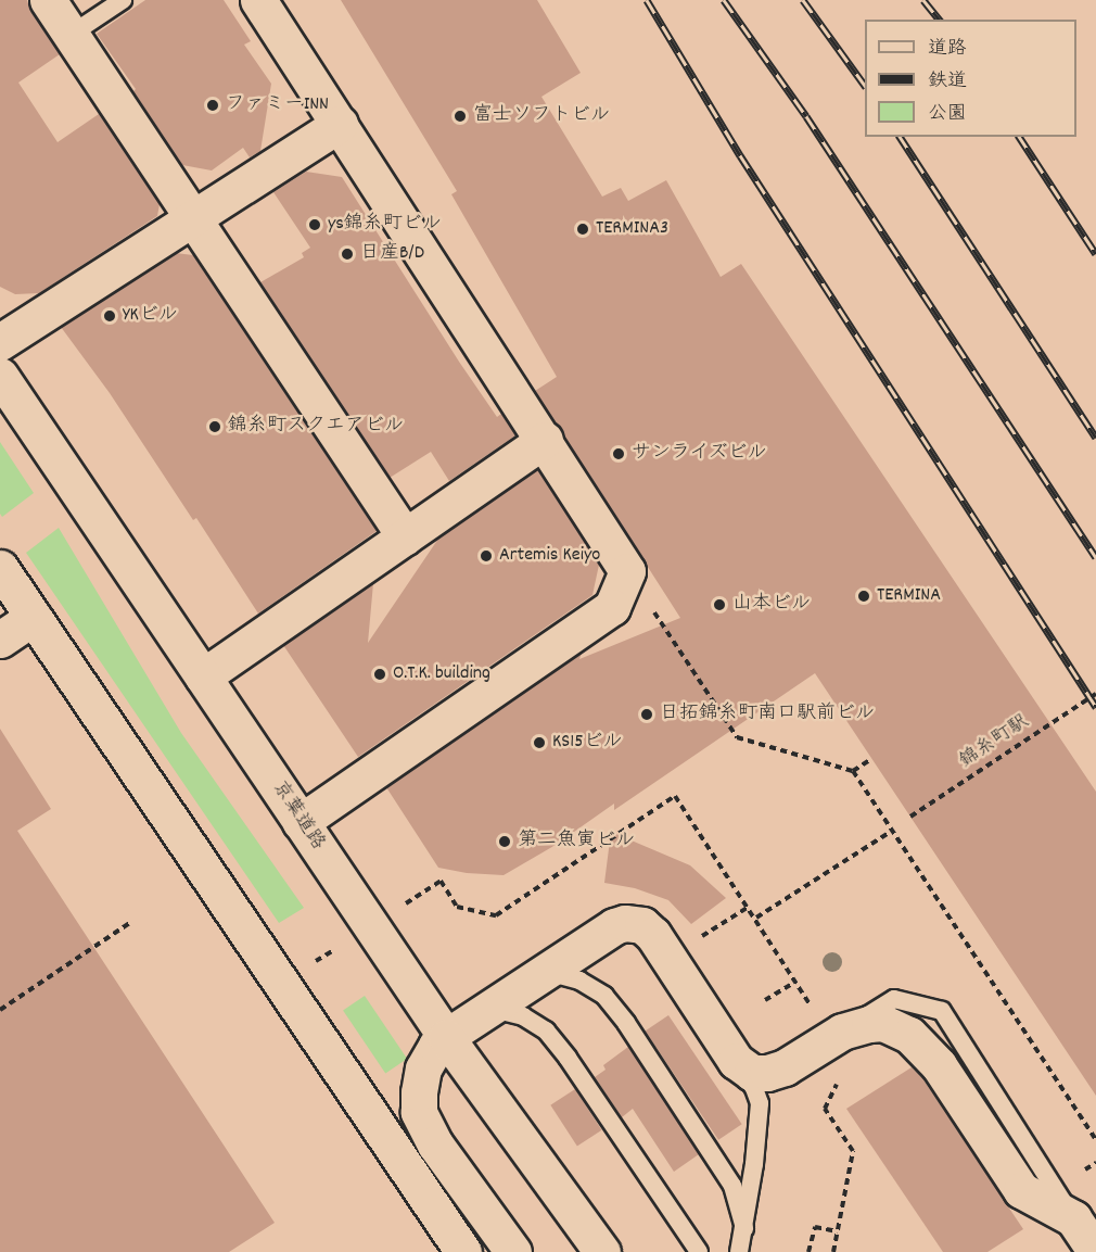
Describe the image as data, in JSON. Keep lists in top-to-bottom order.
{
  "streets": {
    "main road": ["京葉道路"],
    "path": ["錦糸町駅"]
  },
  "places": [
    "ファミーINN",
    "富士ソフトビル",
    "ys錦糸町ビル",
    "TERMINA3",
    "日産B/D",
    "YKビル",
    "錦糸町スクエアビル",
    "サンライズビル",
    "Artemis Keiyo",
    "TERMINA",
    "山本ビル",
    "O.T.K. building",
    "日拓錦糸町南口駅前ビル",
    "KS15ビル",
    "第二魚寅ビル"
  ],
  "legend": ["道路", "鉄道", "公園"]
}
